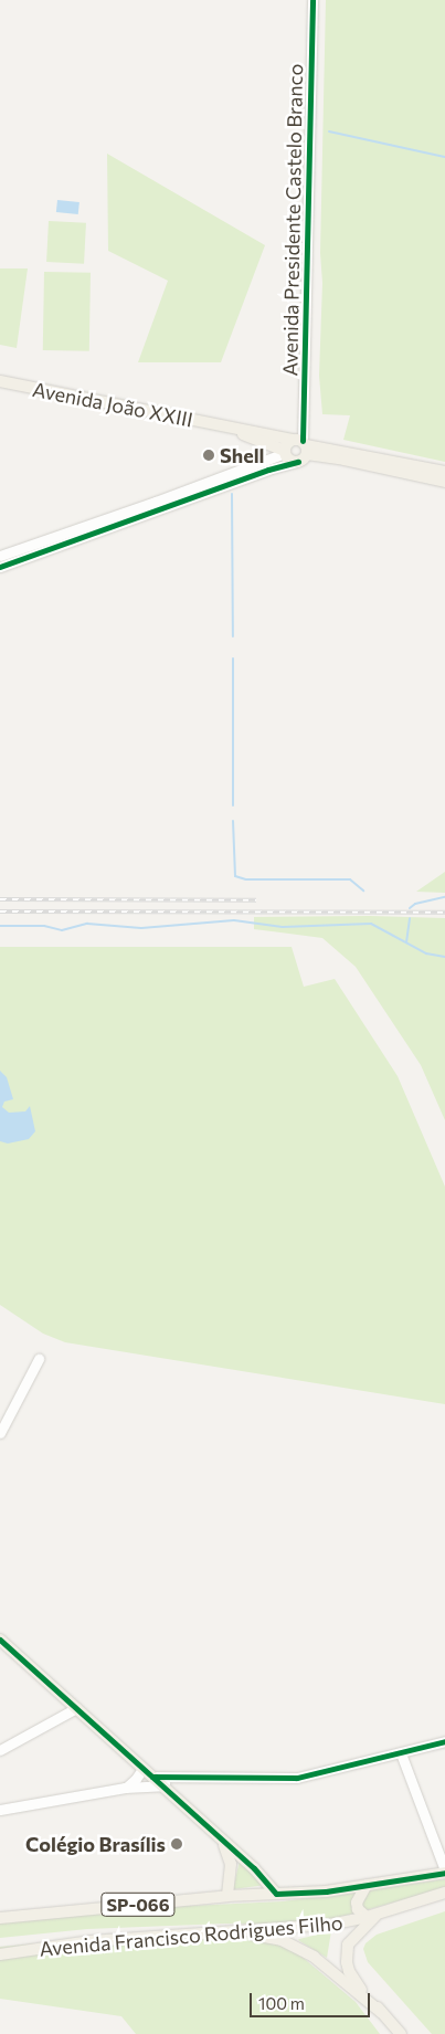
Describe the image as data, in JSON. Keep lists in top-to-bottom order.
{
  "streets": {
    "main road": ["Avenida João XXIII", "SP-066", "Avenida Francisco Rodrigues Filho"],
    "street": ["Avenida Presidente Castelo Branco"]
  },
  "crossings": [
    ["Avenida Presidente Castelo Branco", "Avenida João XXIII"],
    ["SP-066", "Avenida Francisco Rodrigues Filho"]
  ],
  "places": ["Shell", "Colégio Brasílis"],
  "scale_bar": "100 m"
}
